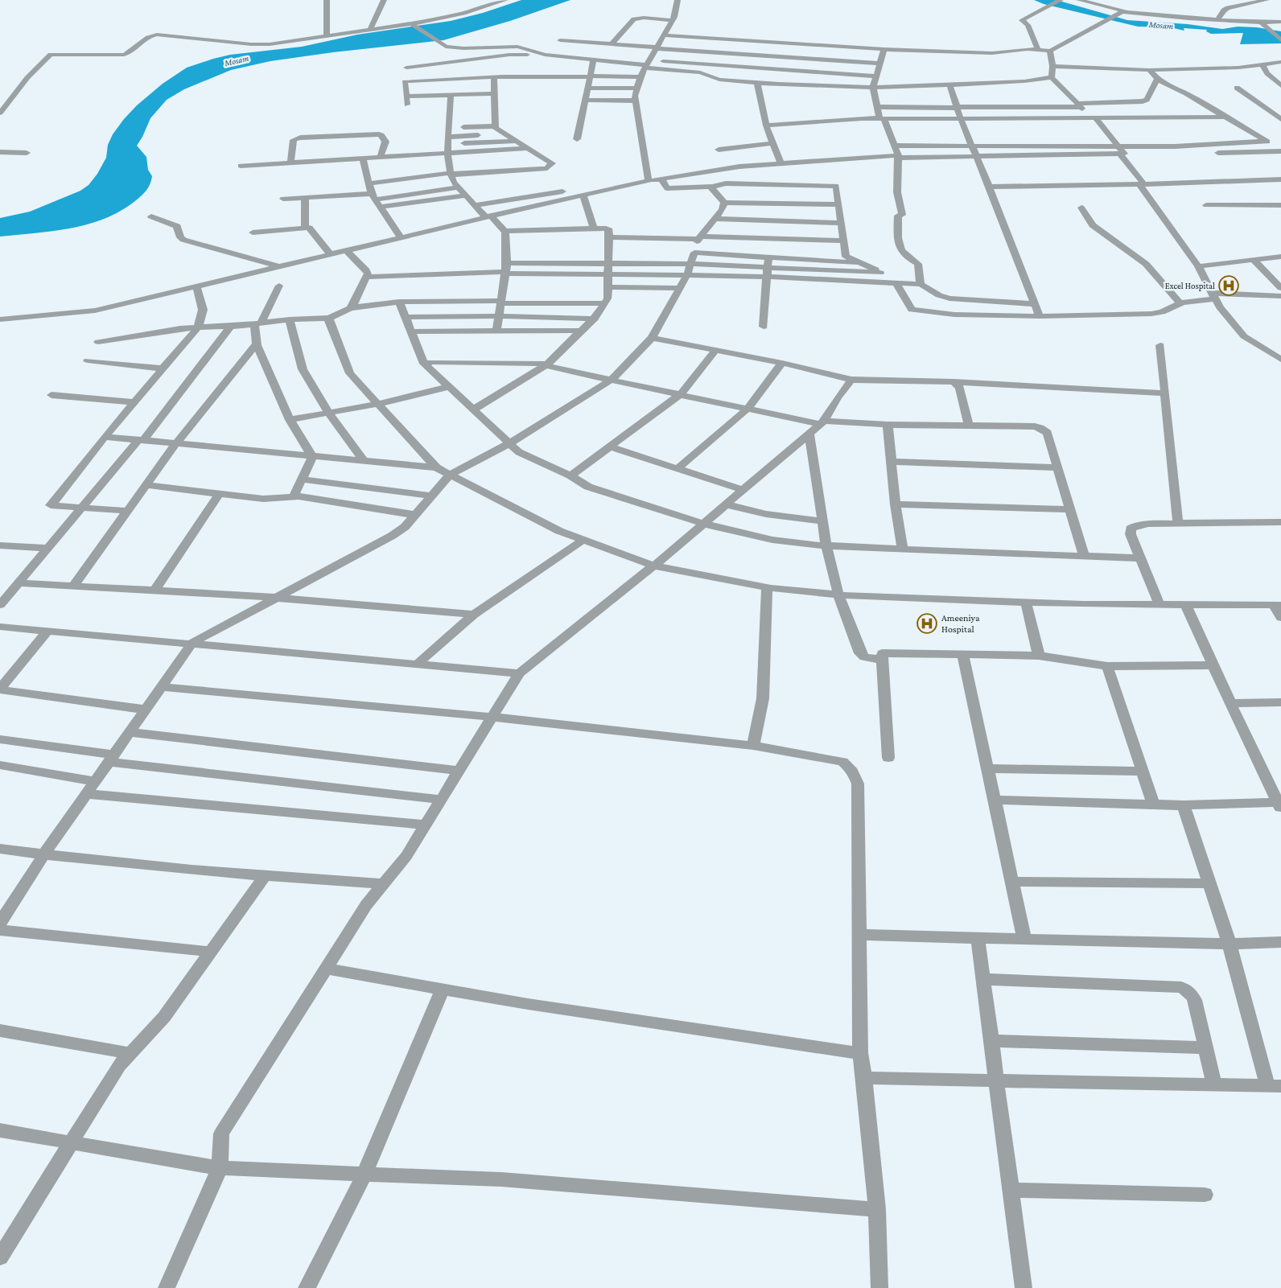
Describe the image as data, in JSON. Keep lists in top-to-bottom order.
{
  "water": ["Mosam"],
  "places": {
    "hospital": ["Excel Hospital", "Ameeniya Hospital"]
  }
}
